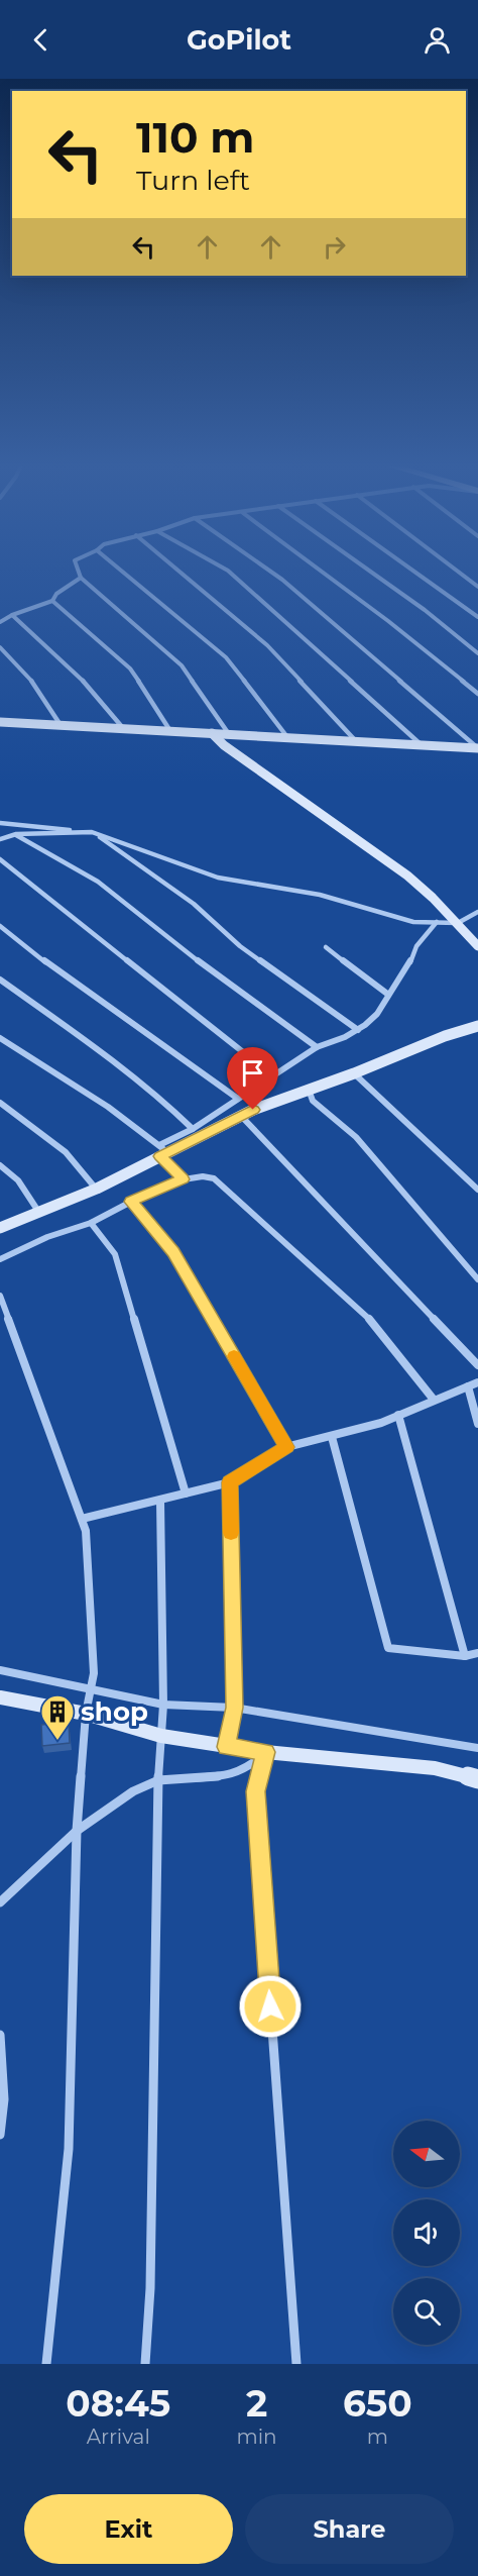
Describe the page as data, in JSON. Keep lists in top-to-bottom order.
{
  "places": {
    "building": ["shop"]
  },
  "north": "left",
  "page": {
    "header": "GoPilot",
    "turn": ["110 m", "Turn left"],
    "eta": [
      "08:45",
      "Arrival",
      "2",
      "min",
      "650",
      "m"
    ],
    "buttons": ["Exit", "Share"]
  }
}
